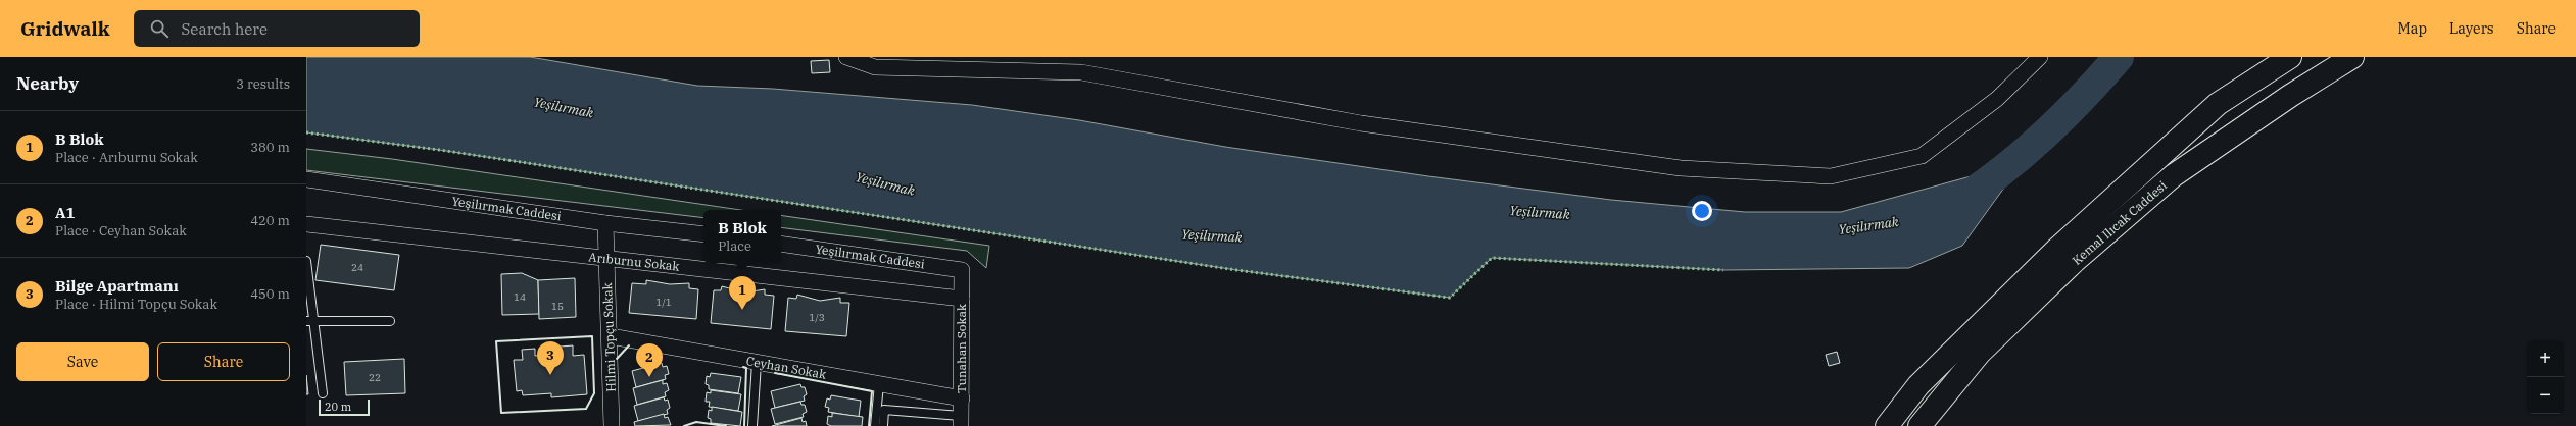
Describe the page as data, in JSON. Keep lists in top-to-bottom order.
{
  "streets": {
    "highway": ["Kemal Ilıcak Caddesi"],
    "street": [
      "Yeşilırmak Caddesi",
      "Arıburnu Sokak",
      "Hilmi Topçu Sokak",
      "Tunahan Sokak",
      "Ceyhan Sokak"
    ]
  },
  "crossings": [
    ["Yeşilırmak Caddesi", "Hilmi Topçu Sokak"],
    ["Yeşilırmak Caddesi", "Tunahan Sokak"],
    ["Arıburnu Sokak", "Hilmi Topçu Sokak"],
    ["Arıburnu Sokak", "Tunahan Sokak"],
    ["Hilmi Topçu Sokak", "Ceyhan Sokak"],
    ["Tunahan Sokak", "Ceyhan Sokak"]
  ],
  "water": ["Yeşilırmak"],
  "house_numbers": [
    "24",
    "14",
    "1/1",
    "15",
    "1/3",
    "22"
  ],
  "scale_bar": "20 m",
  "page": {
    "header": "Gridwalk",
    "search": "Search here",
    "nav": ["Map", "Layers", "Share"],
    "heading": ["Nearby", "3 results"],
    "list": [
      {
        "mark": "1",
        "name": "B Blok",
        "note": "Place · Arıburnu Sokak",
        "value": "380 m"
      },
      {
        "mark": "2",
        "name": "A1",
        "note": "Place · Ceyhan Sokak",
        "value": "420 m"
      },
      {
        "mark": "3",
        "name": "Bilge Apartmanı",
        "note": "Place · Hilmi Topçu Sokak",
        "value": "450 m"
      }
    ],
    "popup": ["B Blok", "Place"],
    "pins": ["1", "3", "2"],
    "buttons": ["Save", "Share"],
    "map_buttons": ["+", "−"],
    "scale": "20 m"
  }
}
